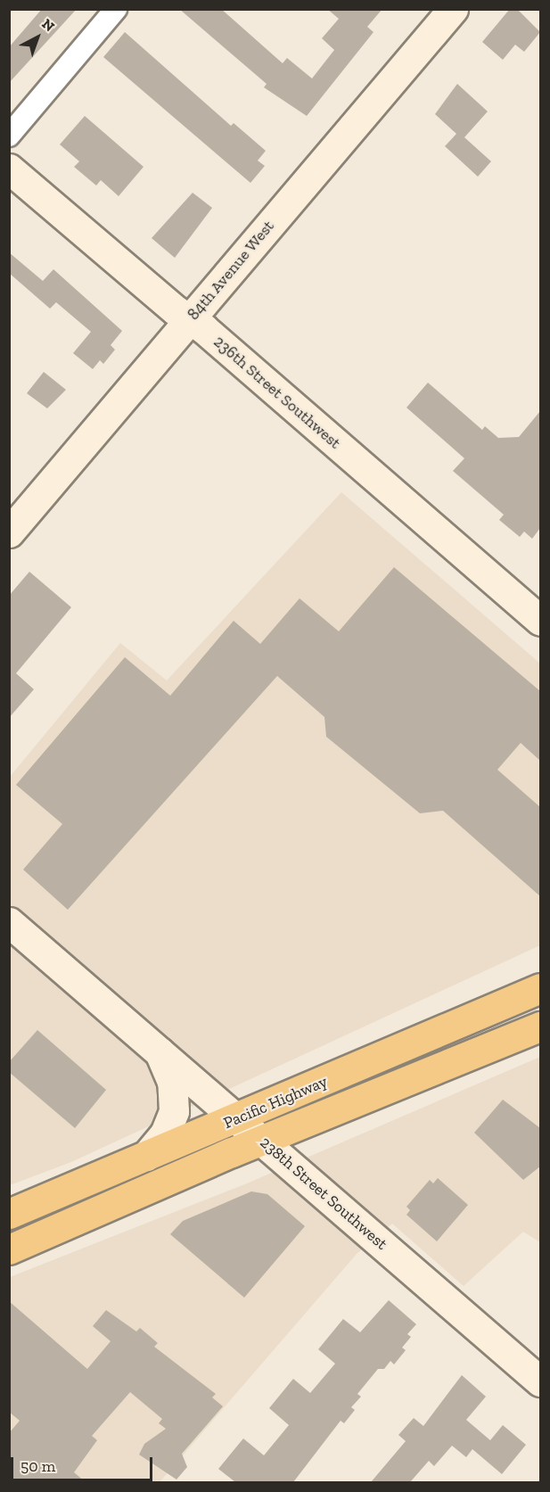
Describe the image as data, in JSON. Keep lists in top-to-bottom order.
{
  "streets": {
    "highway": ["Pacific Highway"],
    "street": ["84th Avenue West", "236th Street Southwest", "238th Street Southwest"]
  },
  "crossings": [
    ["84th Avenue West", "236th Street Southwest"],
    ["Pacific Highway", "238th Street Southwest"]
  ],
  "scale_bar": "50 m",
  "north": "top right"
}
